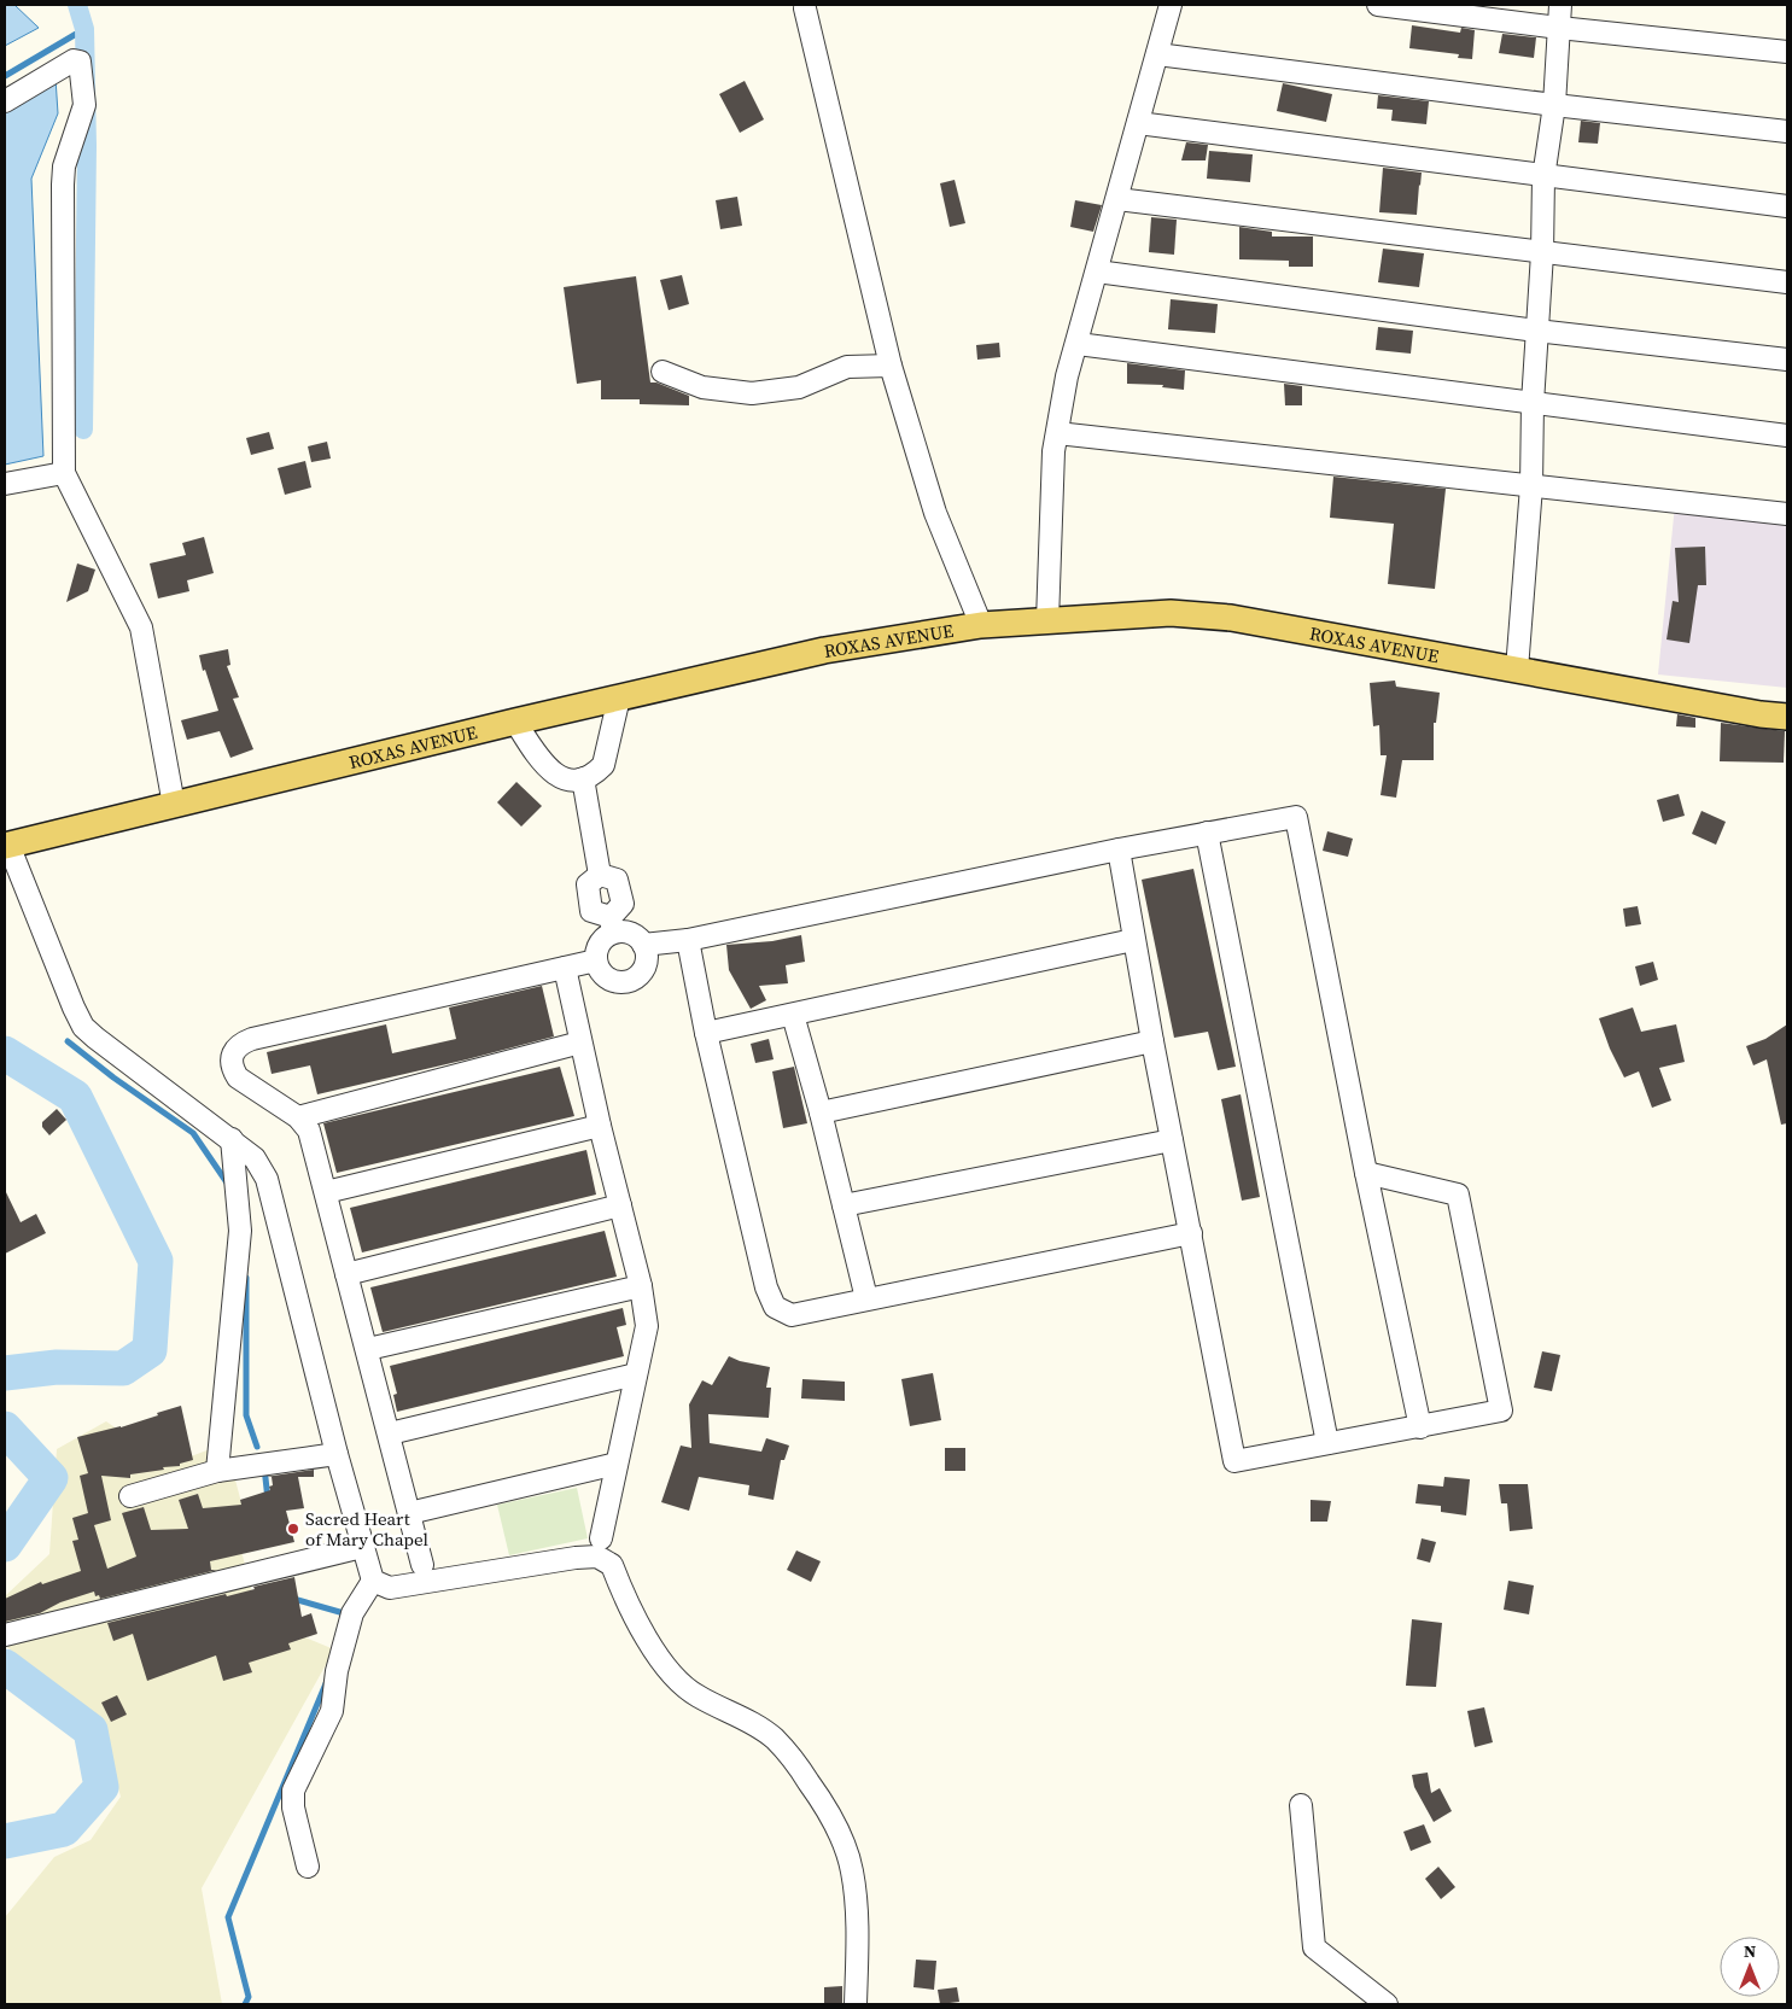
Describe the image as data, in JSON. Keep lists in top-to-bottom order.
{
  "streets": {
    "main road": ["ROXAS AVENUE"]
  },
  "places": ["Sacred Heart of Mary Chapel"],
  "north": "top"
}
